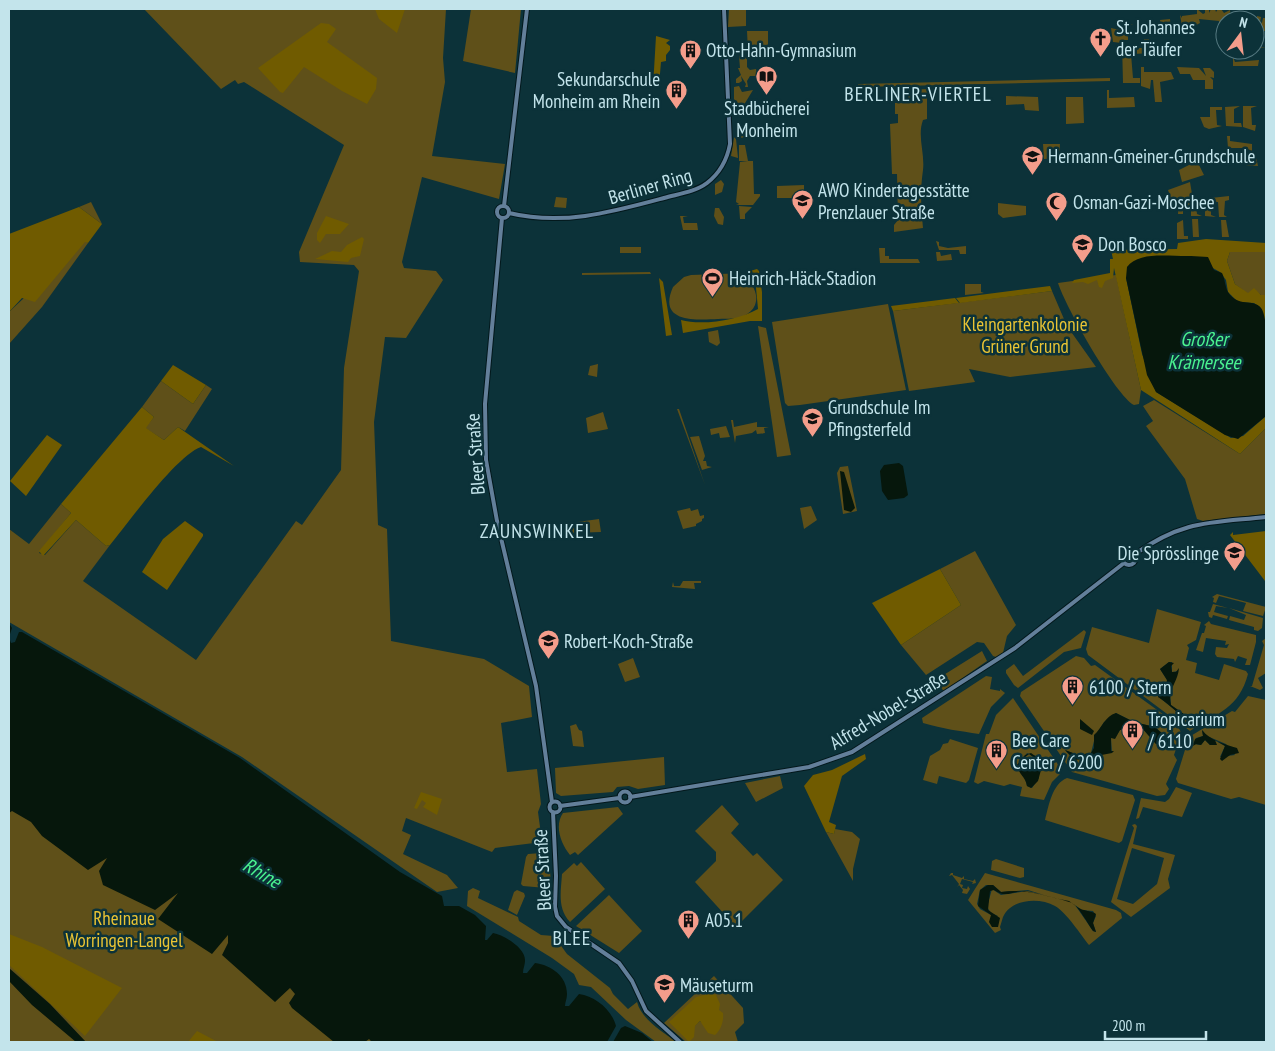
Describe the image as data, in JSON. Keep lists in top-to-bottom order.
{
  "streets": {
    "street": ["Berliner Ring", "Bleer Straße", "Alfred-Nobel-Straße"]
  },
  "crossings": [
    ["Berliner Ring", "Bleer Straße"]
  ],
  "districts": ["BERLINER-VIERTEL", "ZAUNSWINKEL", "BLEE"],
  "water": ["Großer Krämersee", "Rhine"],
  "parks": ["Kleingartenkolonie Grüner Grund", "Rheinaue Worringen-Langel"],
  "places": {
    "church": ["St. Johannes der Täufer"],
    "building": [
      "Otto-Hahn-Gymnasium",
      "Sekundarschule Monheim am Rhein",
      "6100 / Stern",
      "Tropicarium / 6110",
      "Bee Care Center / 6200",
      "A05.1"
    ],
    "library": ["Stadbücherei Monheim"],
    "school or university": [
      "Hermann-Gmeiner-Grundschule",
      "AWO Kindertagesstätte Prenzlauer Straße",
      "Don Bosco",
      "Grundschule Im Pfingsterfeld",
      "Die Sprösslinge",
      "Robert-Koch-Straße",
      "Mäuseturm"
    ],
    "mosque": ["Osman-Gazi-Moschee"],
    "sports": ["Heinrich-Häck-Stadion"]
  },
  "scale_bar": "200 m",
  "north": "top"
}
